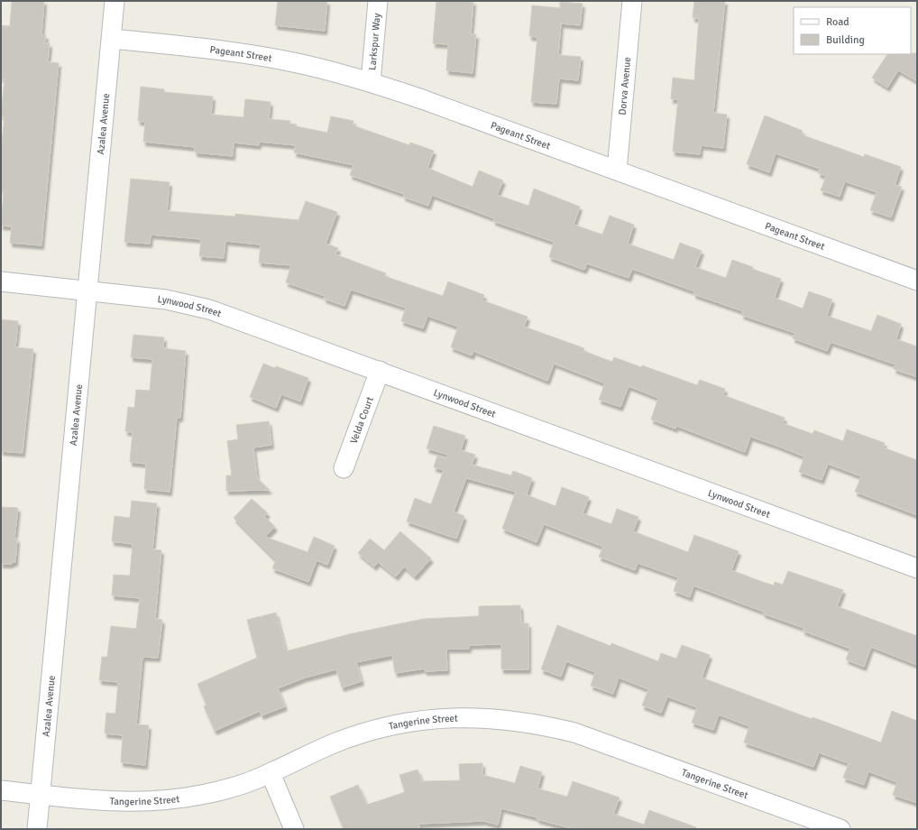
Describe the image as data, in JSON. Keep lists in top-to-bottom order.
{
  "streets": {
    "street": [
      "Larkspur Way",
      "Pageant Street",
      "Dorva Avenue",
      "Azalea Avenue",
      "Lynwood Street",
      "Velda Court",
      "Tangerine Street"
    ]
  },
  "crossings": [
    ["Larkspur Way", "Pageant Street"],
    ["Pageant Street", "Dorva Avenue"],
    ["Pageant Street", "Azalea Avenue"],
    ["Azalea Avenue", "Lynwood Street"],
    ["Azalea Avenue", "Tangerine Street"],
    ["Lynwood Street", "Velda Court"]
  ],
  "legend": ["Road", "Building"]
}
